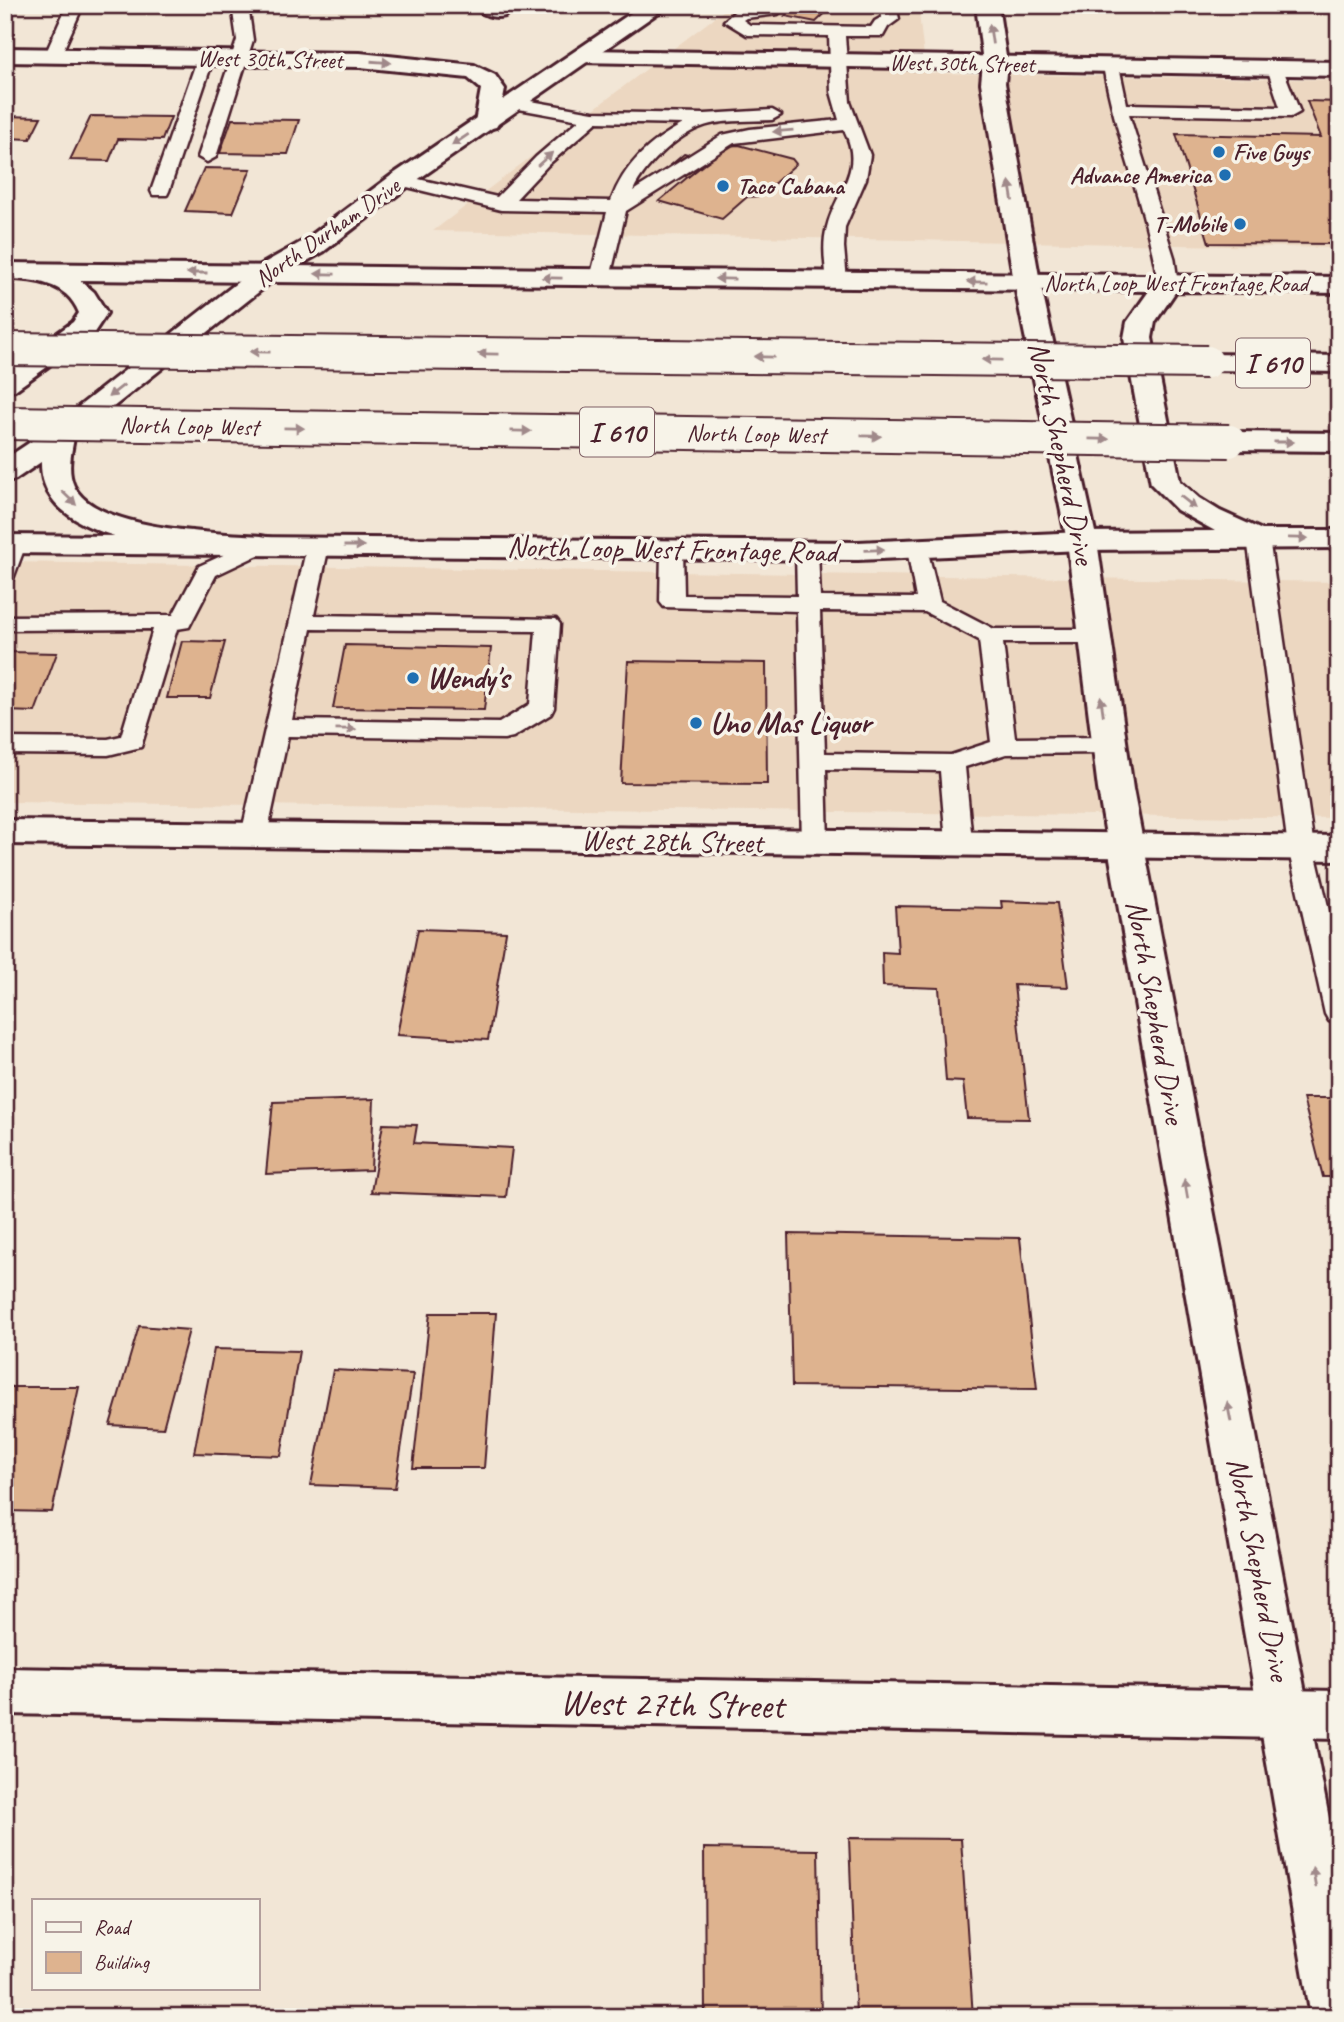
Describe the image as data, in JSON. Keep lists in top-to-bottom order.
{
  "streets": {
    "main road": [
      "West 30th Street",
      "North Durham Drive",
      "North Loop West Frontage Road",
      "I 610",
      "North Loop West",
      "North Shepherd Drive",
      "West 28th Street",
      "West 27th Street"
    ]
  },
  "crossings": [
    ["West 30th Street", "North Durham Drive"],
    ["West 30th Street", "North Shepherd Drive"],
    ["North Durham Drive", "North Loop West Frontage Road"],
    ["North Loop West Frontage Road", "North Shepherd Drive"],
    ["North Shepherd Drive", "West 28th Street"],
    ["North Shepherd Drive", "West 27th Street"]
  ],
  "one_way": ["North Durham Drive", "North Shepherd Drive"],
  "places": [
    "Five Guys",
    "Advance America",
    "Taco Cabana",
    "T-Mobile",
    "Wendy's",
    "Uno Mas Liquor"
  ],
  "legend": ["Road", "Building"]
}
